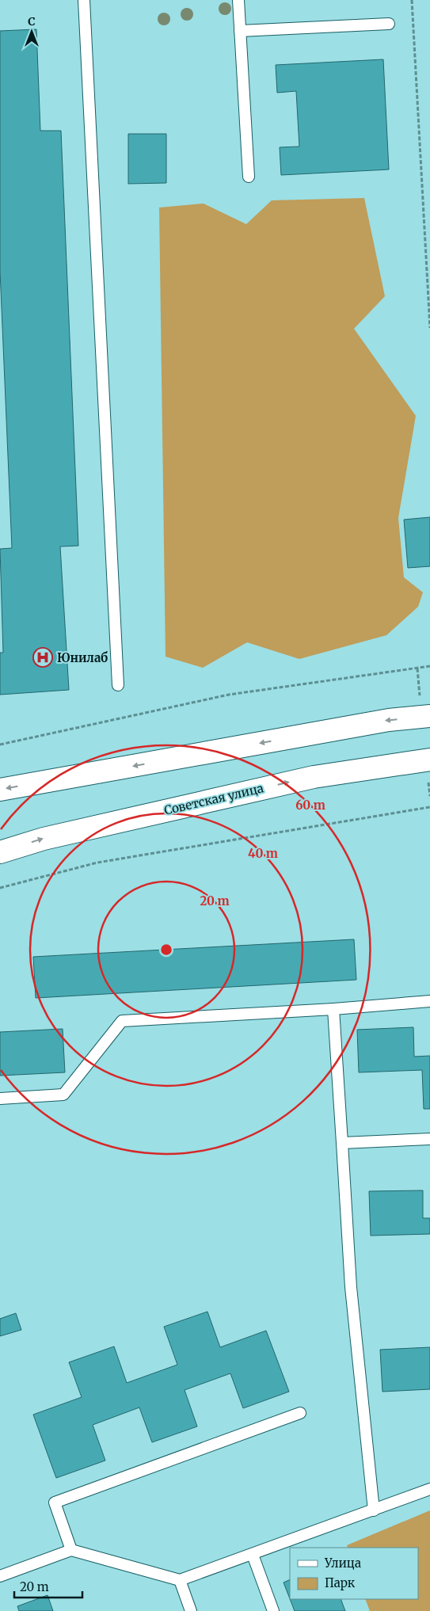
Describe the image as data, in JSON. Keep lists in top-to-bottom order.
{
  "streets": {
    "street": ["Советская улица"]
  },
  "places": {
    "hospital": ["Юнилаб"]
  },
  "legend": ["Улица", "Парк"],
  "scale_bar": "20 m",
  "north": "top",
  "rings": ["60 m", "40 m", "20 m"]
}
